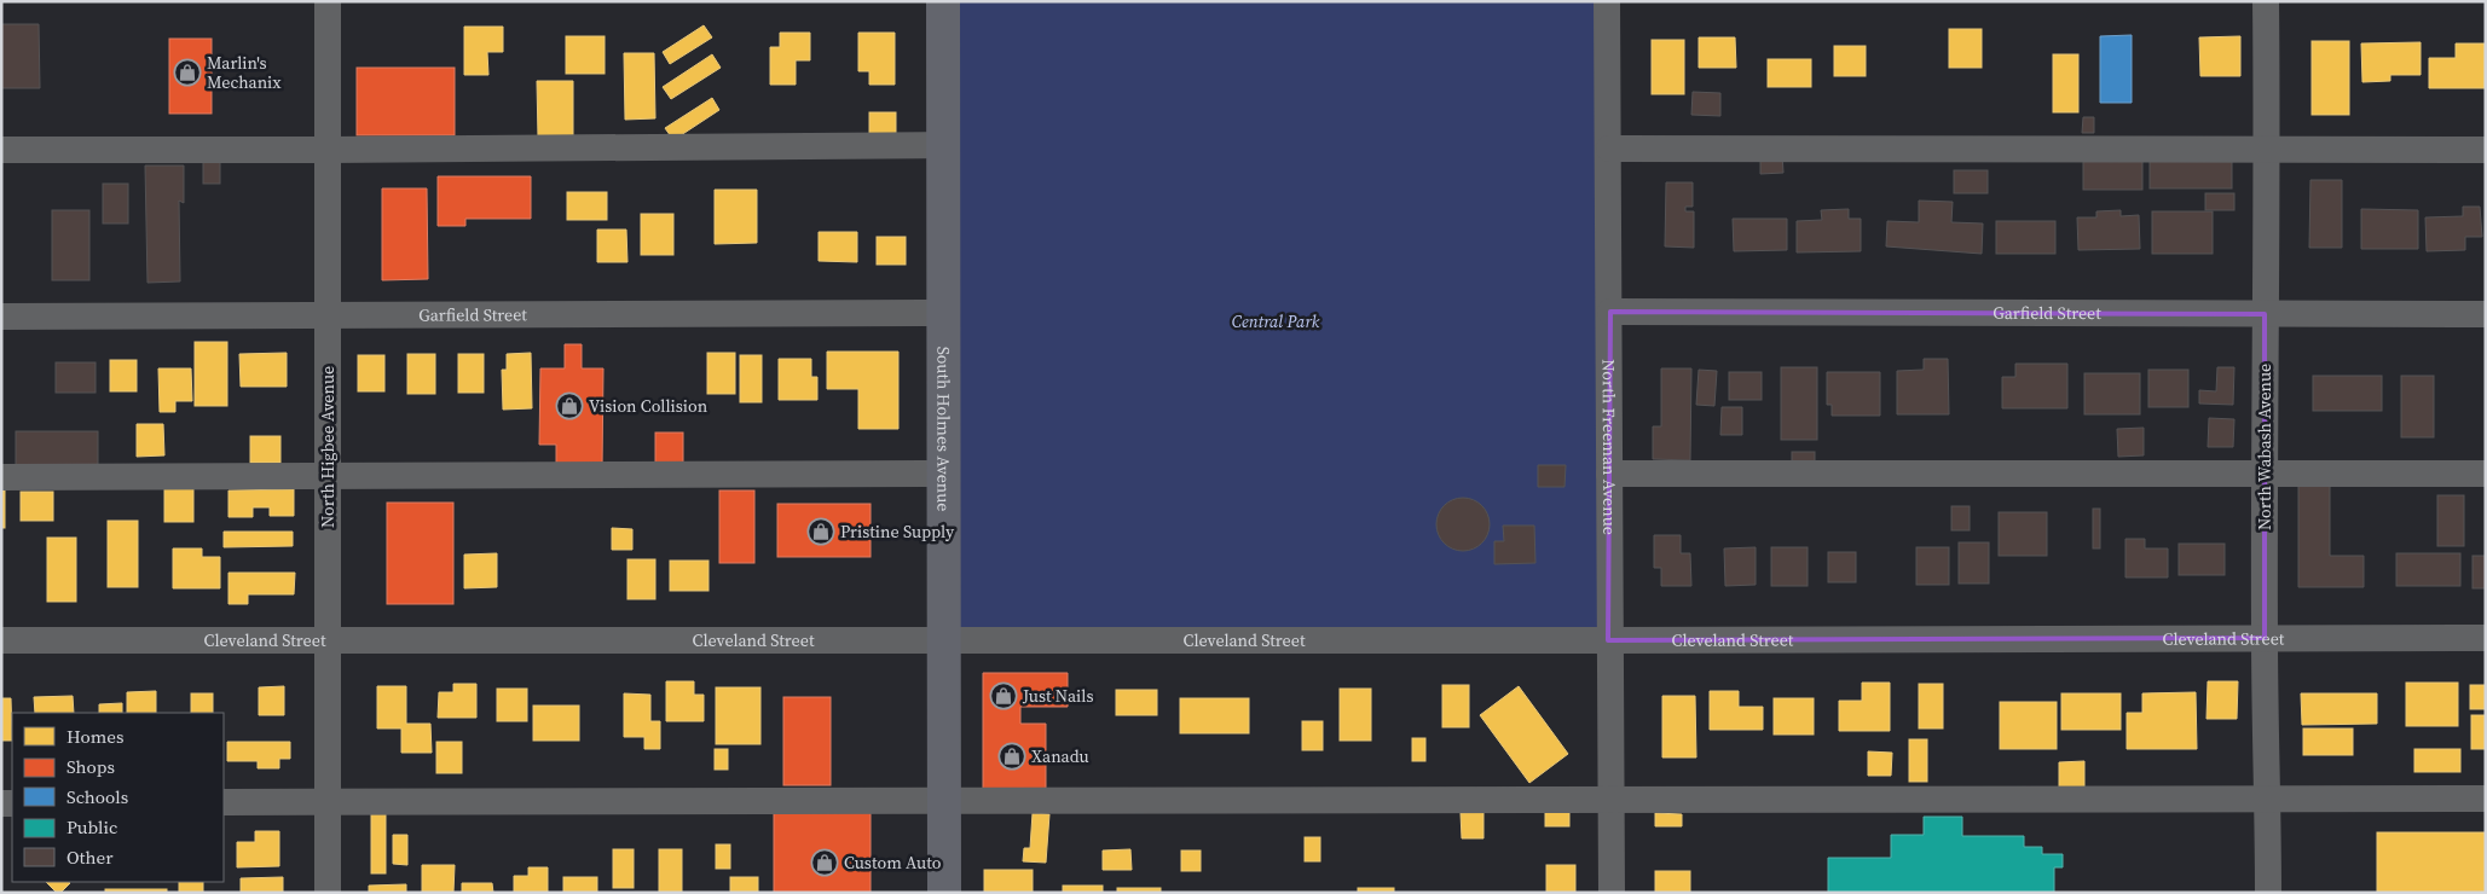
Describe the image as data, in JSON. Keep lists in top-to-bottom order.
{
  "streets": {
    "main road": ["South Holmes Avenue"],
    "street": [
      "Garfield Street",
      "North Higbee Avenue",
      "North Freeman Avenue",
      "North Wabash Avenue",
      "Cleveland Street"
    ]
  },
  "crossings": [
    ["Garfield Street", "South Holmes Avenue"],
    ["Garfield Street", "North Higbee Avenue"],
    ["Garfield Street", "North Freeman Avenue"],
    ["Garfield Street", "North Wabash Avenue"],
    ["South Holmes Avenue", "Cleveland Street"],
    ["North Higbee Avenue", "Cleveland Street"],
    ["North Freeman Avenue", "Cleveland Street"],
    ["North Wabash Avenue", "Cleveland Street"]
  ],
  "parks": ["Central Park"],
  "places": {
    "shop": [
      "Marlin's Mechanix",
      "Vision Collision",
      "Pristine Supply",
      "Just Nails",
      "Xanadu",
      "Custom Auto"
    ]
  },
  "legend": [
    "Homes",
    "Shops",
    "Schools",
    "Public",
    "Other"
  ]
}
